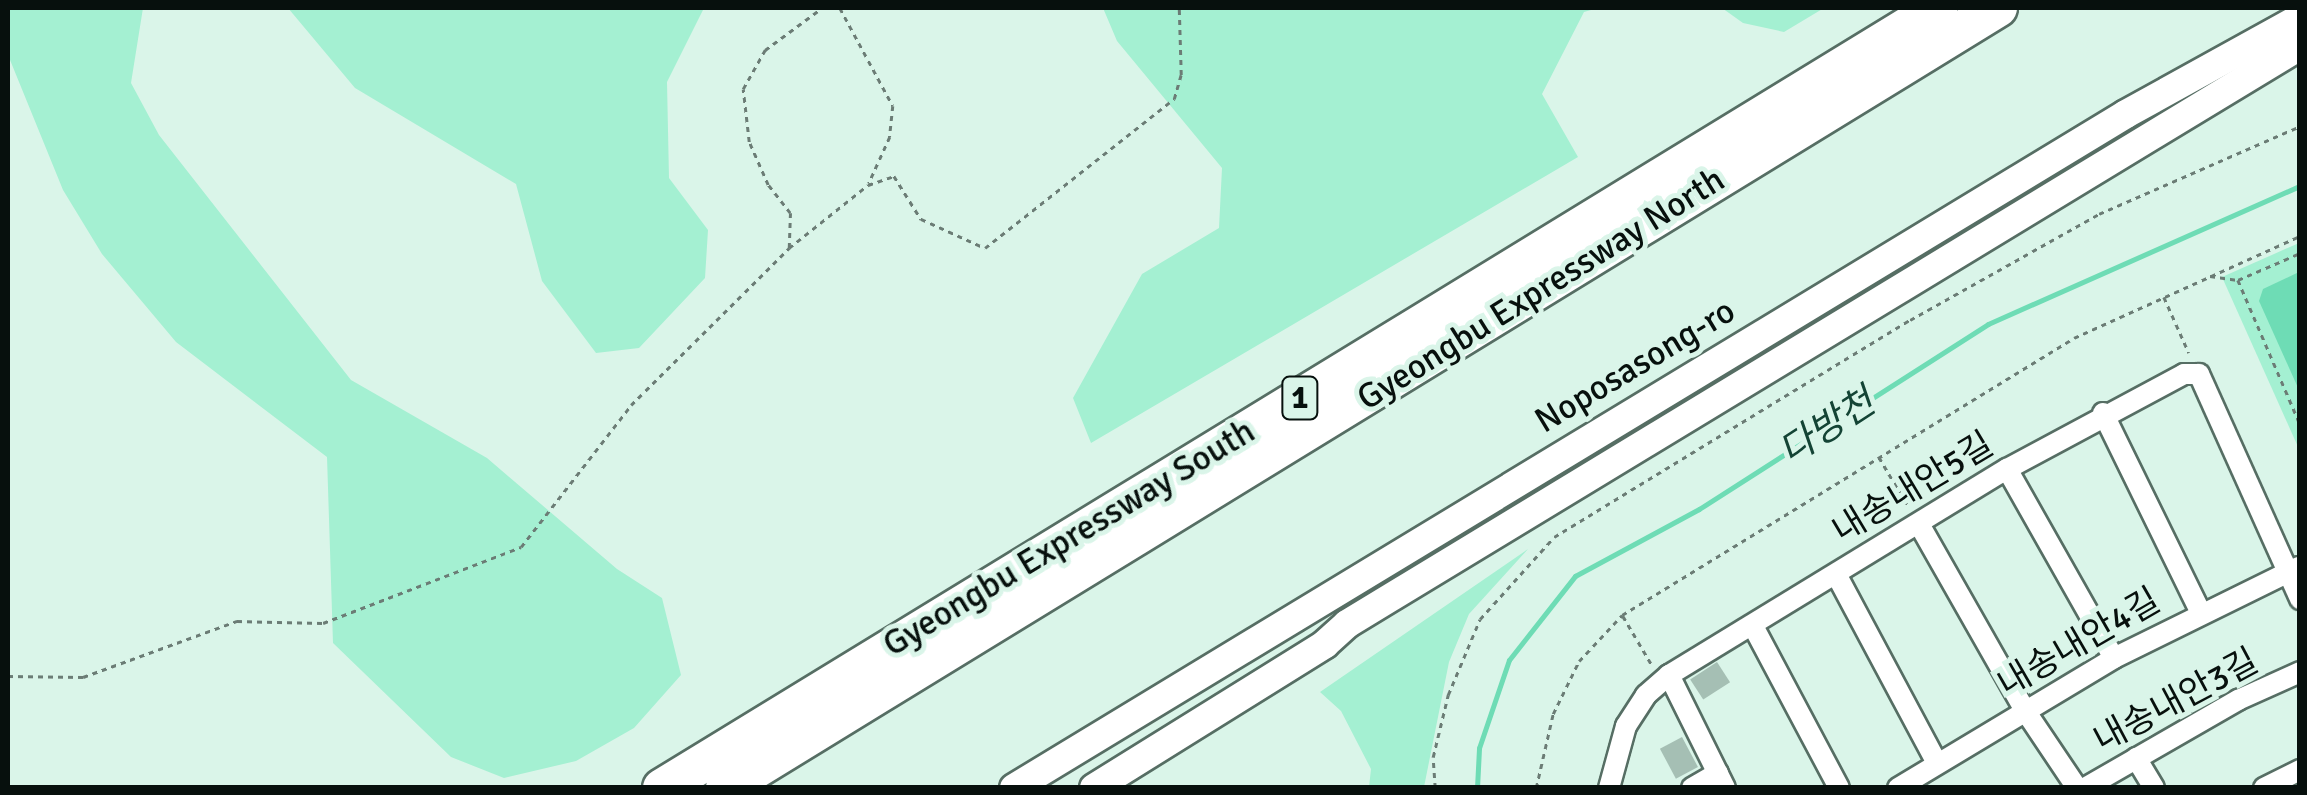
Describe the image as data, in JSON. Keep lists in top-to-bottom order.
{
  "streets": {
    "highway": ["Gyeongbu Expressway North", "1", "Gyeongbu Expressway South"],
    "main road": ["Noposasong-ro"],
    "street": ["내송내안5길", "내송내안4길", "내송내안3길"]
  },
  "water": ["다방천"]
}
